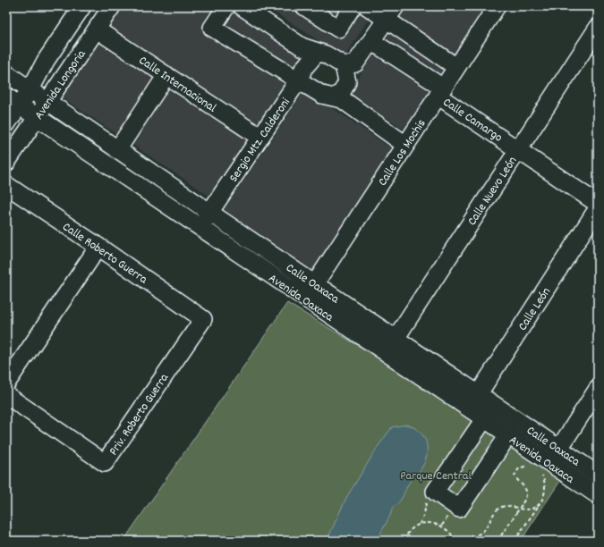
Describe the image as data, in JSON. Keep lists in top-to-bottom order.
{
  "streets": {
    "street": [
      "Calle Internacional",
      "Avenida Longoria",
      "Calle Camargo",
      "Sergio Mtz. Calderoni",
      "Calle Los Mochis",
      "Calle Nuevo León",
      "Calle Roberto Guerra",
      "Calle Oaxaca",
      "Avenida Oaxaca",
      "Calle León",
      "Priv. Roberto Guerra"
    ]
  },
  "crossings": [
    ["Calle Internacional", "Avenida Longoria"],
    ["Calle Internacional", "Sergio Mtz. Calderoni"],
    ["Avenida Longoria", "Calle Oaxaca"],
    ["Avenida Longoria", "Avenida Oaxaca"],
    ["Calle Camargo", "Calle Los Mochis"],
    ["Calle Camargo", "Calle Nuevo León"],
    ["Sergio Mtz. Calderoni", "Calle Oaxaca"],
    ["Sergio Mtz. Calderoni", "Avenida Oaxaca"],
    ["Calle Los Mochis", "Calle Oaxaca"],
    ["Calle Los Mochis", "Avenida Oaxaca"],
    ["Calle Nuevo León", "Calle Oaxaca"],
    ["Calle Nuevo León", "Avenida Oaxaca"],
    ["Calle Roberto Guerra", "Priv. Roberto Guerra"],
    ["Calle Oaxaca", "Calle León"],
    ["Avenida Oaxaca", "Calle León"]
  ],
  "parks": ["Parque Central"]
}
